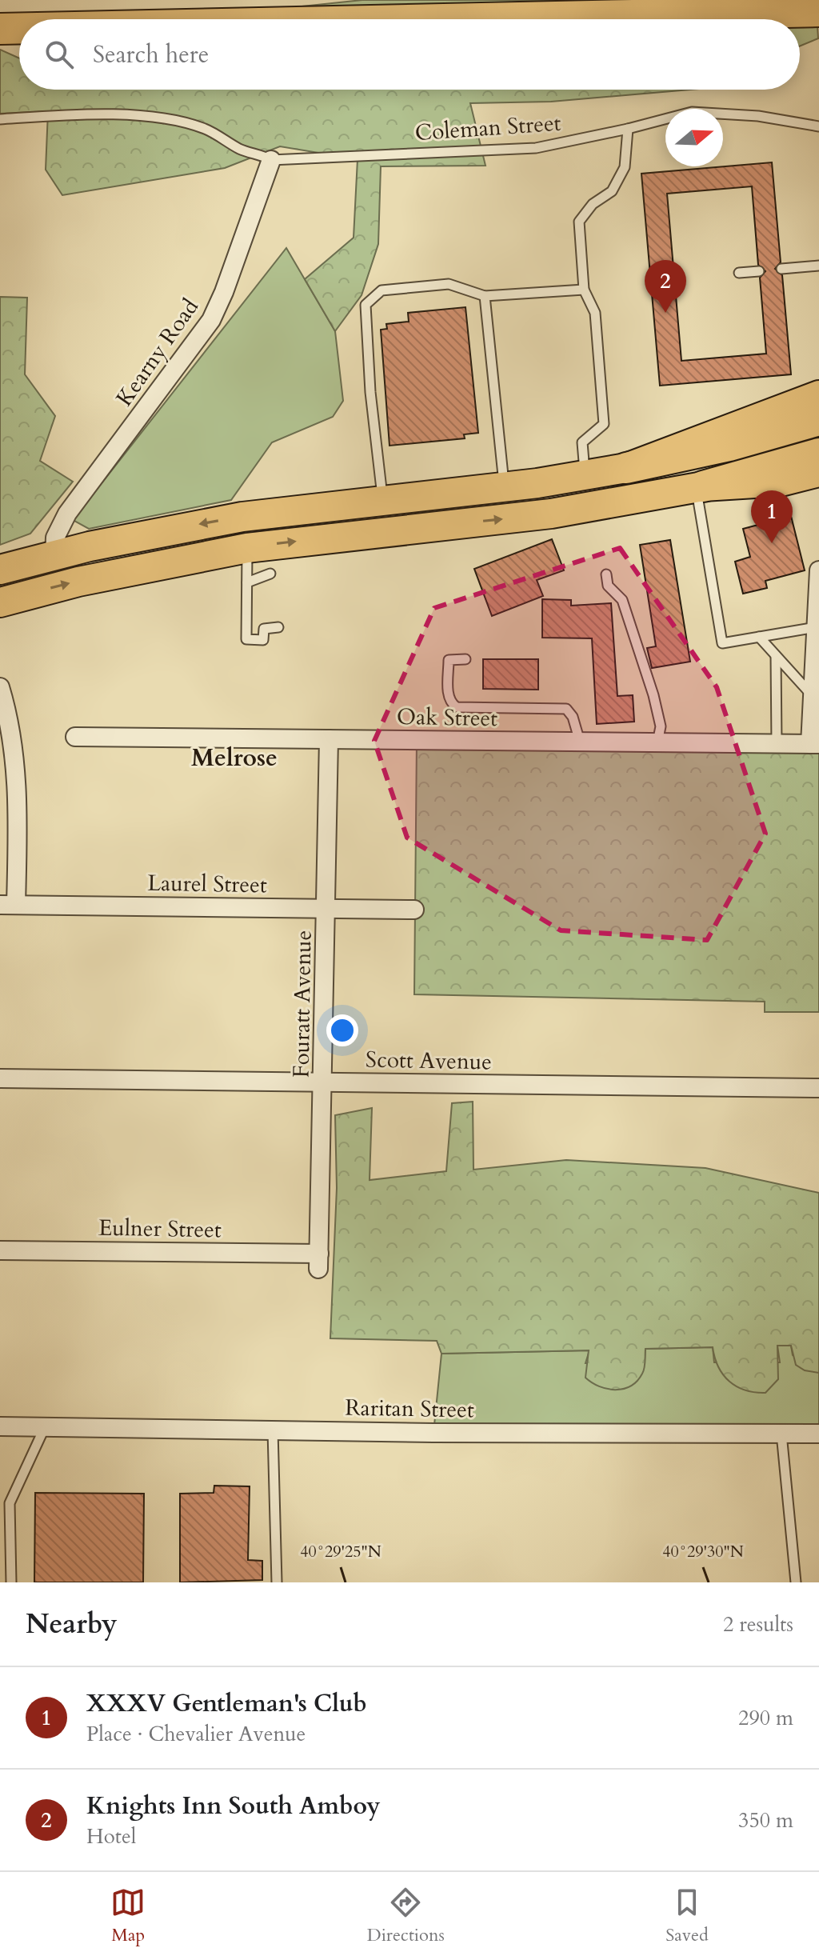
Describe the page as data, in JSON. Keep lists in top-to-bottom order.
{
  "streets": {
    "street": [
      "Kearny Road",
      "Oak Street",
      "Laurel Street",
      "Fouratt Avenue",
      "Scott Avenue",
      "Eulner Street",
      "Raritan Street"
    ],
    "lane": ["Coleman Street"]
  },
  "crossings": [
    ["Coleman Street", "Kearny Road"],
    ["Oak Street", "Fouratt Avenue"],
    ["Laurel Street", "Fouratt Avenue"],
    ["Fouratt Avenue", "Scott Avenue"],
    ["Fouratt Avenue", "Eulner Street"]
  ],
  "districts": ["Melrose"],
  "north": "right",
  "page": {
    "search": "Search here",
    "pins": ["2", "1"],
    "heading": ["Nearby", "2 results"],
    "list": [
      {
        "mark": "1",
        "name": "XXXV Gentleman's Club",
        "note": "Place · Chevalier Avenue",
        "value": "290 m"
      },
      {
        "mark": "2",
        "name": "Knights Inn South Amboy",
        "note": "Hotel",
        "value": "350 m"
      }
    ],
    "nav": ["Map", "Directions", "Saved"]
  },
  "coordinates": ["40°29'25\"N", "40°29'30\"N"]
}
